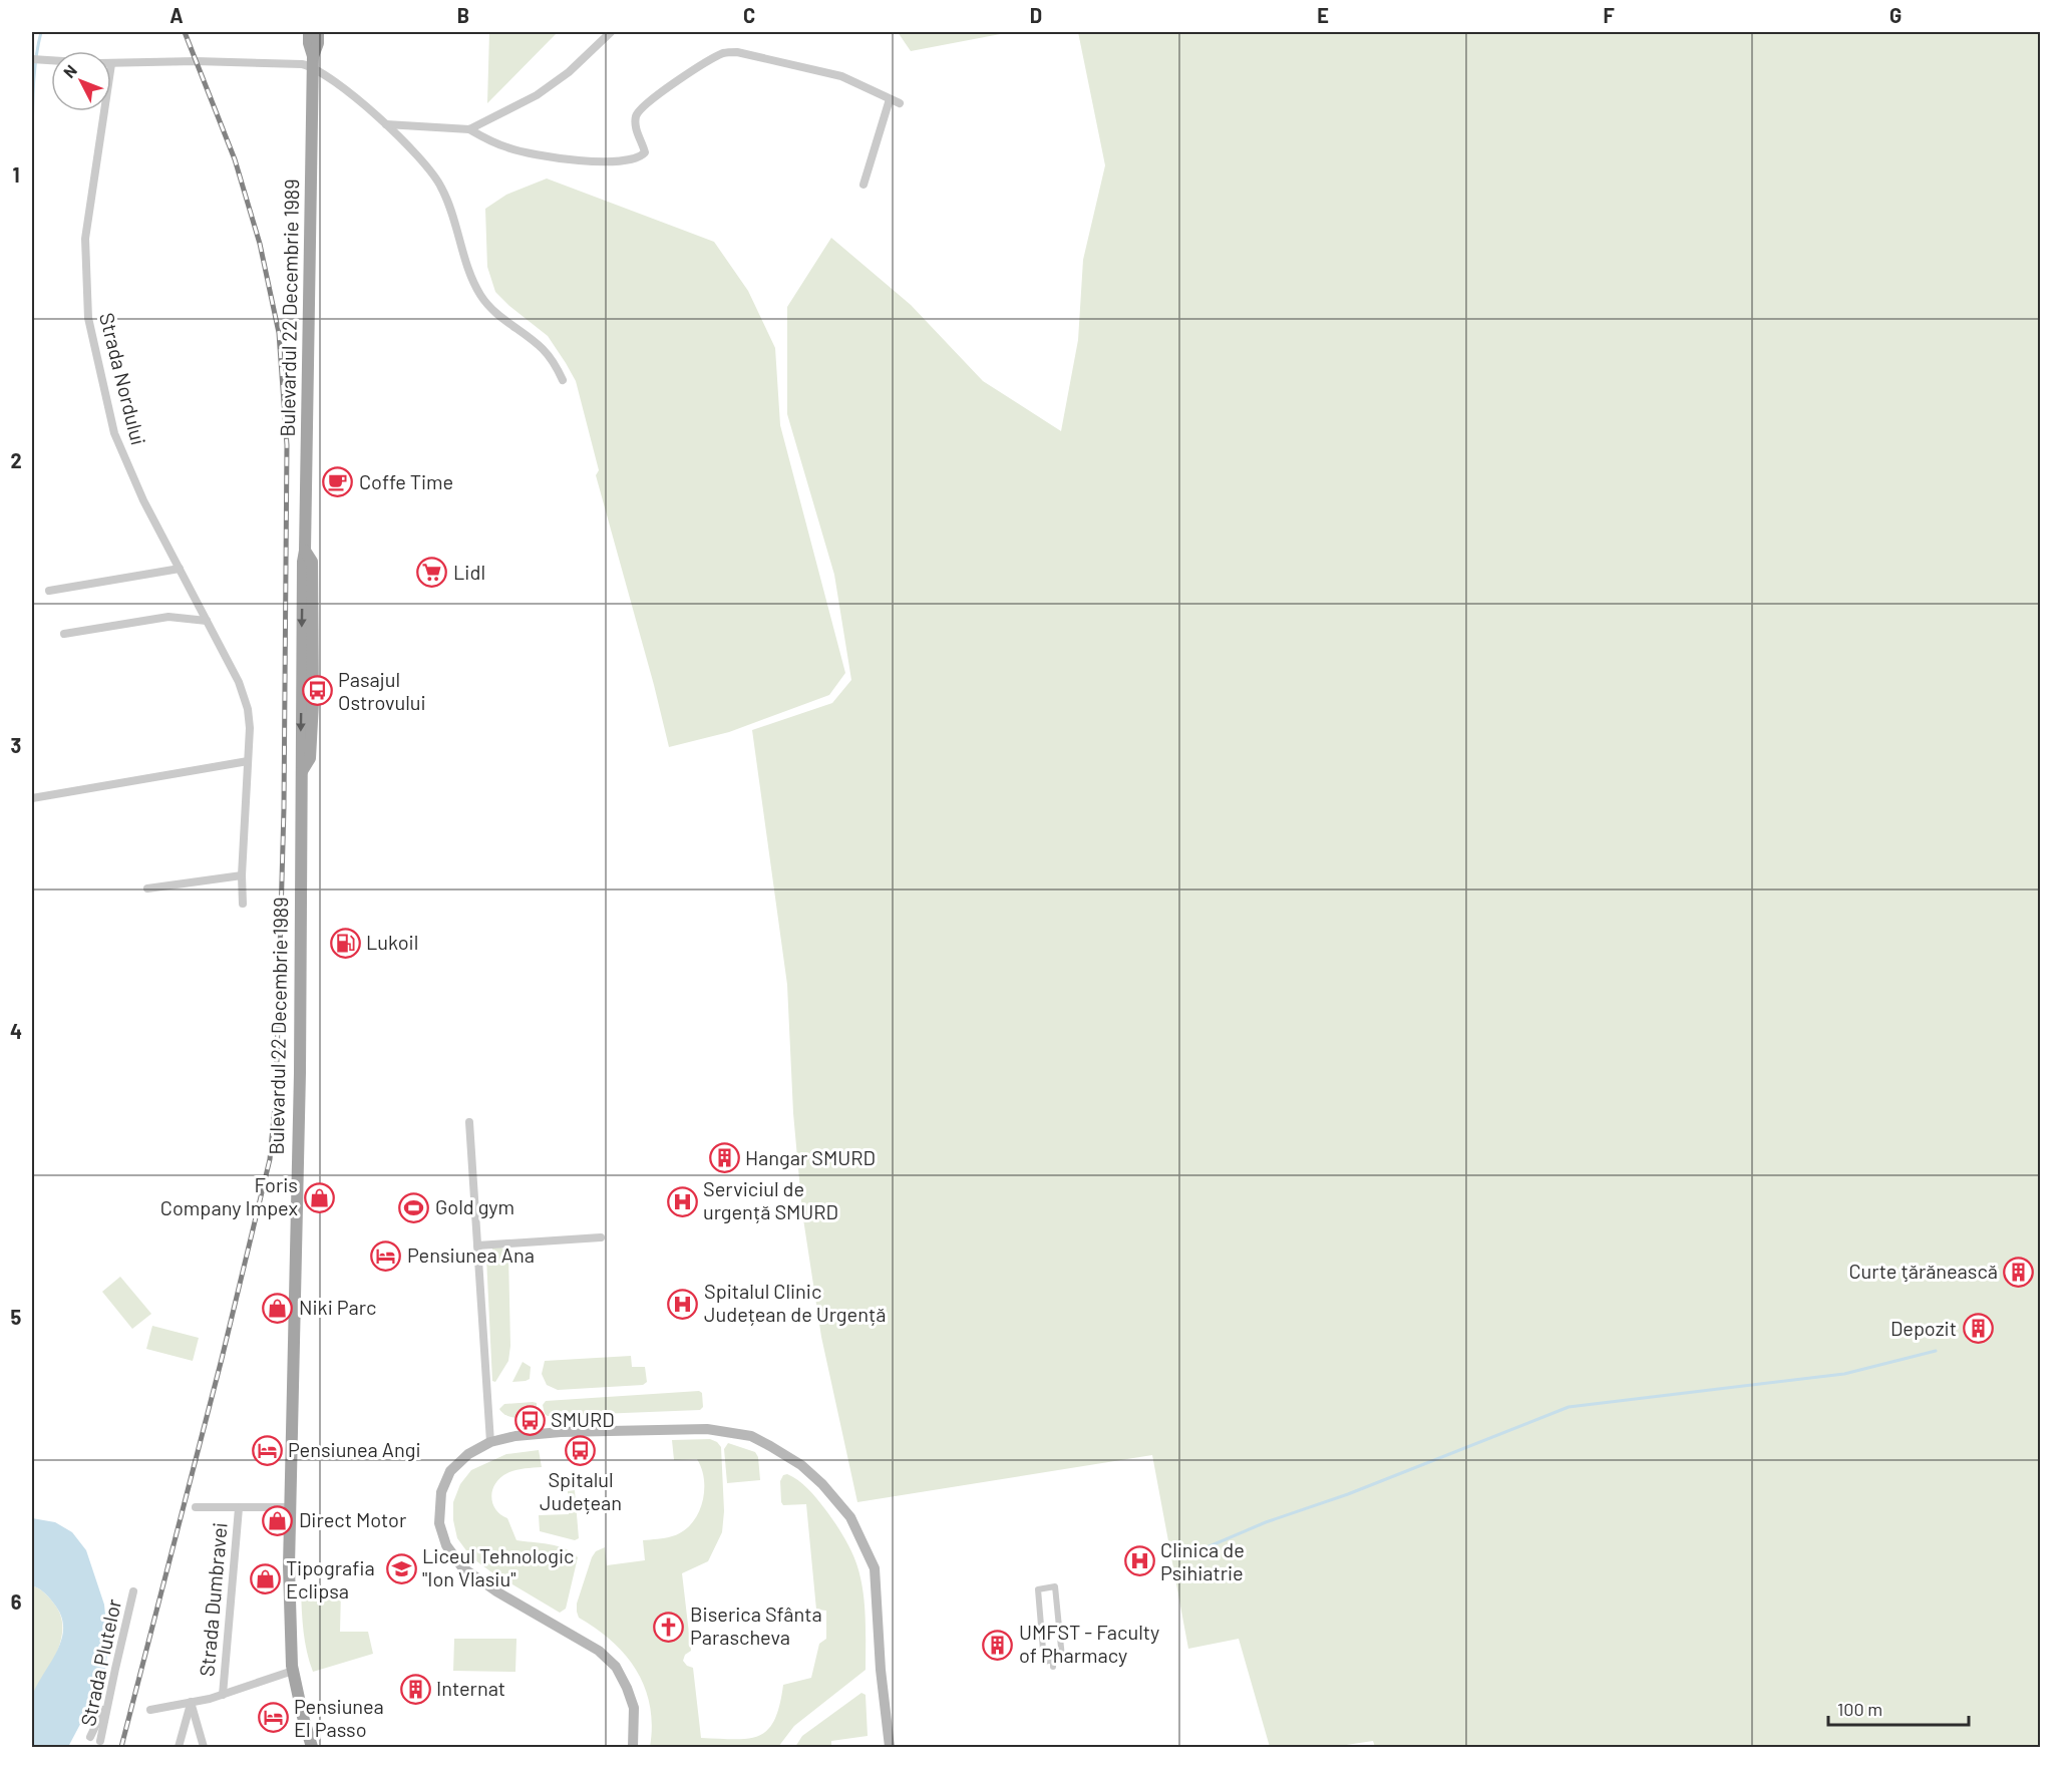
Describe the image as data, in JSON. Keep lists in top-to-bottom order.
{
  "streets": {
    "main road": ["Bulevardul 22 Decembrie 1989"],
    "street": ["Strada Nordului", "Strada Dumbravei", "Strada Plutelor"]
  },
  "places": {
    "cafe": ["Coffe Time"],
    "supermarket": ["Lidl"],
    "bus stop": ["Pasajul Ostrovului", "SMURD", "Spitalul Județean"],
    "fuel station": ["Lukoil"],
    "building": [
      "Hangar SMURD",
      "Curte ţărănească",
      "Depozit",
      "UMFST - Faculty of Pharmacy",
      "Internat"
    ],
    "shop": [
      "Foris Company Impex",
      "Niki Parc",
      "Direct Motor",
      "Tipografia Eclipsa"
    ],
    "hospital": ["Serviciul de urgență SMURD", "Spitalul Clinic Județean de Urgență", "Clinica de Psihiatrie"],
    "sports": ["Gold gym"],
    "hotel": ["Pensiunea Ana", "Pensiunea Angi", "Pensiunea El Passo"],
    "school or university": ["Liceul Tehnologic \"Ion Vlasiu\""],
    "church": ["Biserica Sfânta Parascheva"]
  },
  "scale_bar": "100 m",
  "north": "top left",
  "grid": {
    "columns": [
      "A",
      "B",
      "C",
      "D",
      "E",
      "F",
      "G"
    ],
    "rows": [
      "1",
      "2",
      "3",
      "4",
      "5",
      "6"
    ]
  }
}
